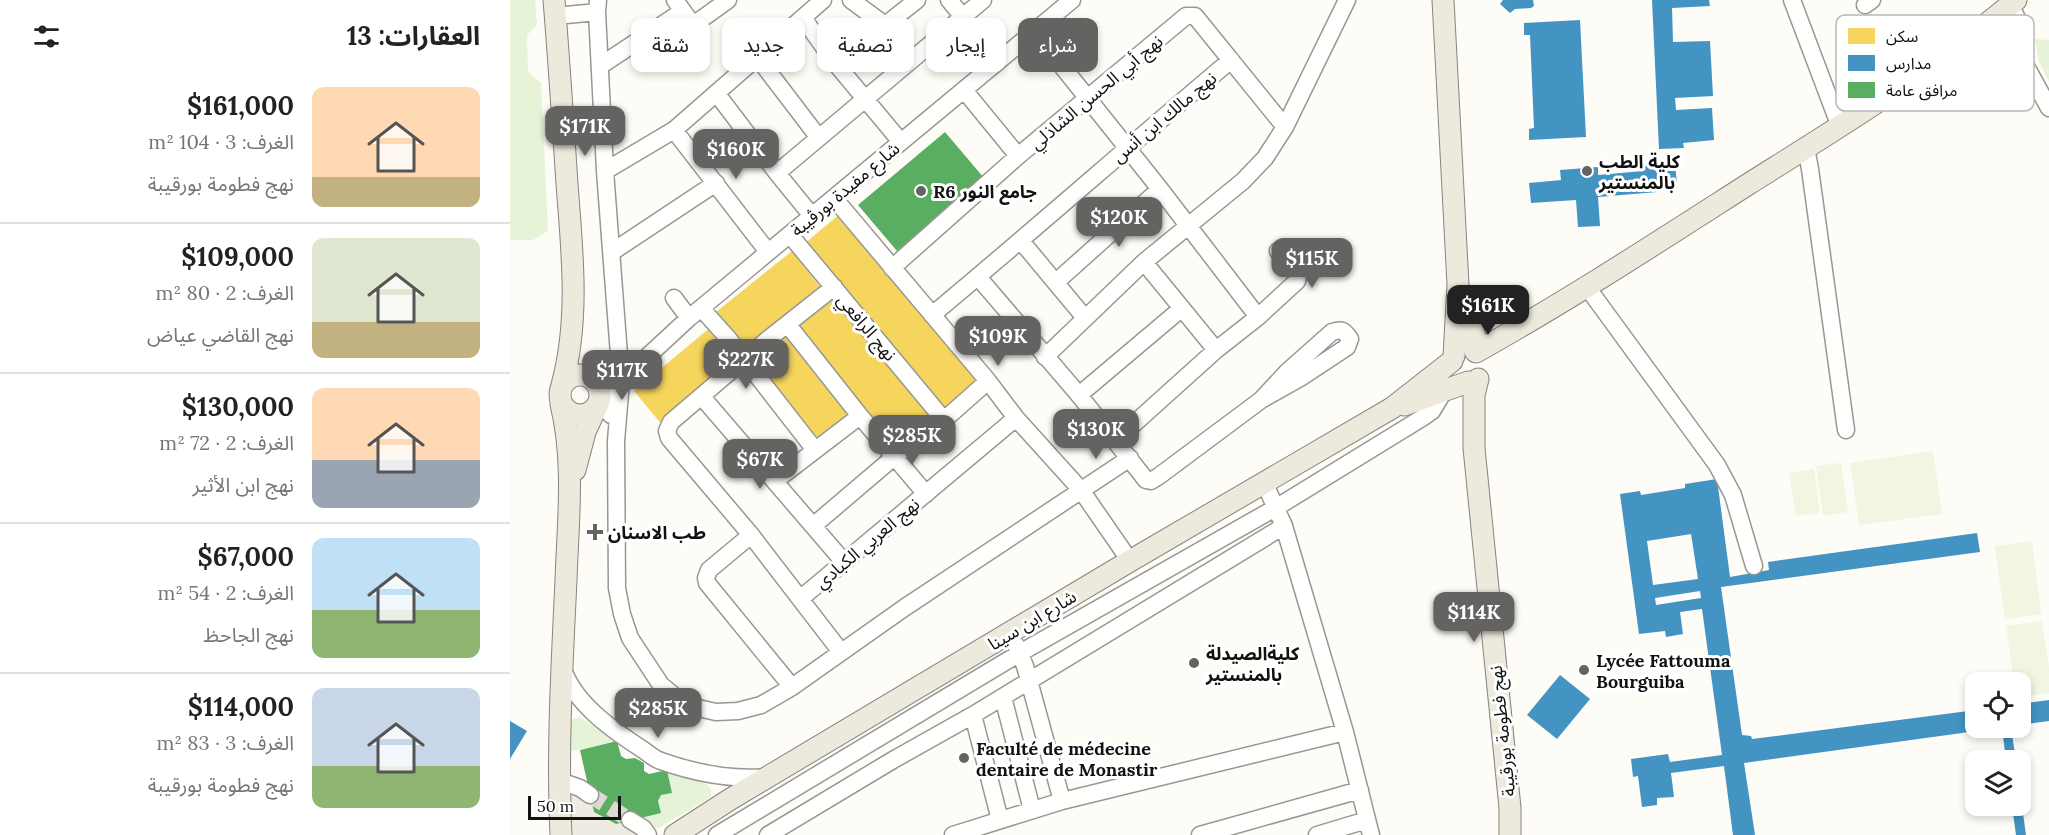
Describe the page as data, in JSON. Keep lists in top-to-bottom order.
{
  "streets": {
    "main road": ["شارع ابن سينا", "نهج فطومة بورقيبة"],
    "street": [
      "نهج أبي الحسن الشاذلي",
      "نهج مالك ابن أنس",
      "شارع مفيدة بورڨيبة",
      "نهج الرافعي",
      "نهج العربي الكبادي"
    ]
  },
  "crossings": [
    ["نهج أبي الحسن الشاذلي", "نهج مالك ابن أنس"],
    ["شارع مفيدة بورڨيبة", "نهج الرافعي"]
  ],
  "places": {
    "other": [
      "كلية الطب بالمنستير",
      "R6 جامع النور",
      "كليةالصيدلة بالمنستير",
      "Lycée Fattouma Bourguiba",
      "Faculté de médecine dentaire de Monastir"
    ],
    "health": ["طب الاسنان"]
  },
  "legend": ["سكن", "مدارس", "مرافق عامة"],
  "scale_bar": "50 m",
  "page": {
    "heading": "العقارات: 13",
    "chip": [
      "شراء",
      "إيجار",
      "تصفية",
      "جديد",
      "شقة"
    ],
    "list": [
      {
        "name": "$161,000",
        "note": "الغرف: 3 · 104 m² · نهج فطومة بورقيبة"
      },
      {
        "name": "$109,000",
        "note": "الغرف: 2 · 80 m² · نهج القاضي عياض"
      },
      {
        "name": "$130,000",
        "note": "الغرف: 2 · 72 m² · نهج ابن الأثير"
      },
      {
        "name": "$67,000",
        "note": "الغرف: 2 · 54 m² · نهج الجاحظ"
      },
      {
        "name": "$114,000",
        "note": "الغرف: 3 · 83 m² · نهج فطومة بورقيبة"
      }
    ],
    "price": [
      "$171K",
      "$160K",
      "$120K",
      "$115K",
      "$161K",
      "$109K",
      "$227K",
      "$117K",
      "$130K",
      "$285K",
      "$67K",
      "$114K",
      "$285K"
    ],
    "scale": "50 m"
  }
}
